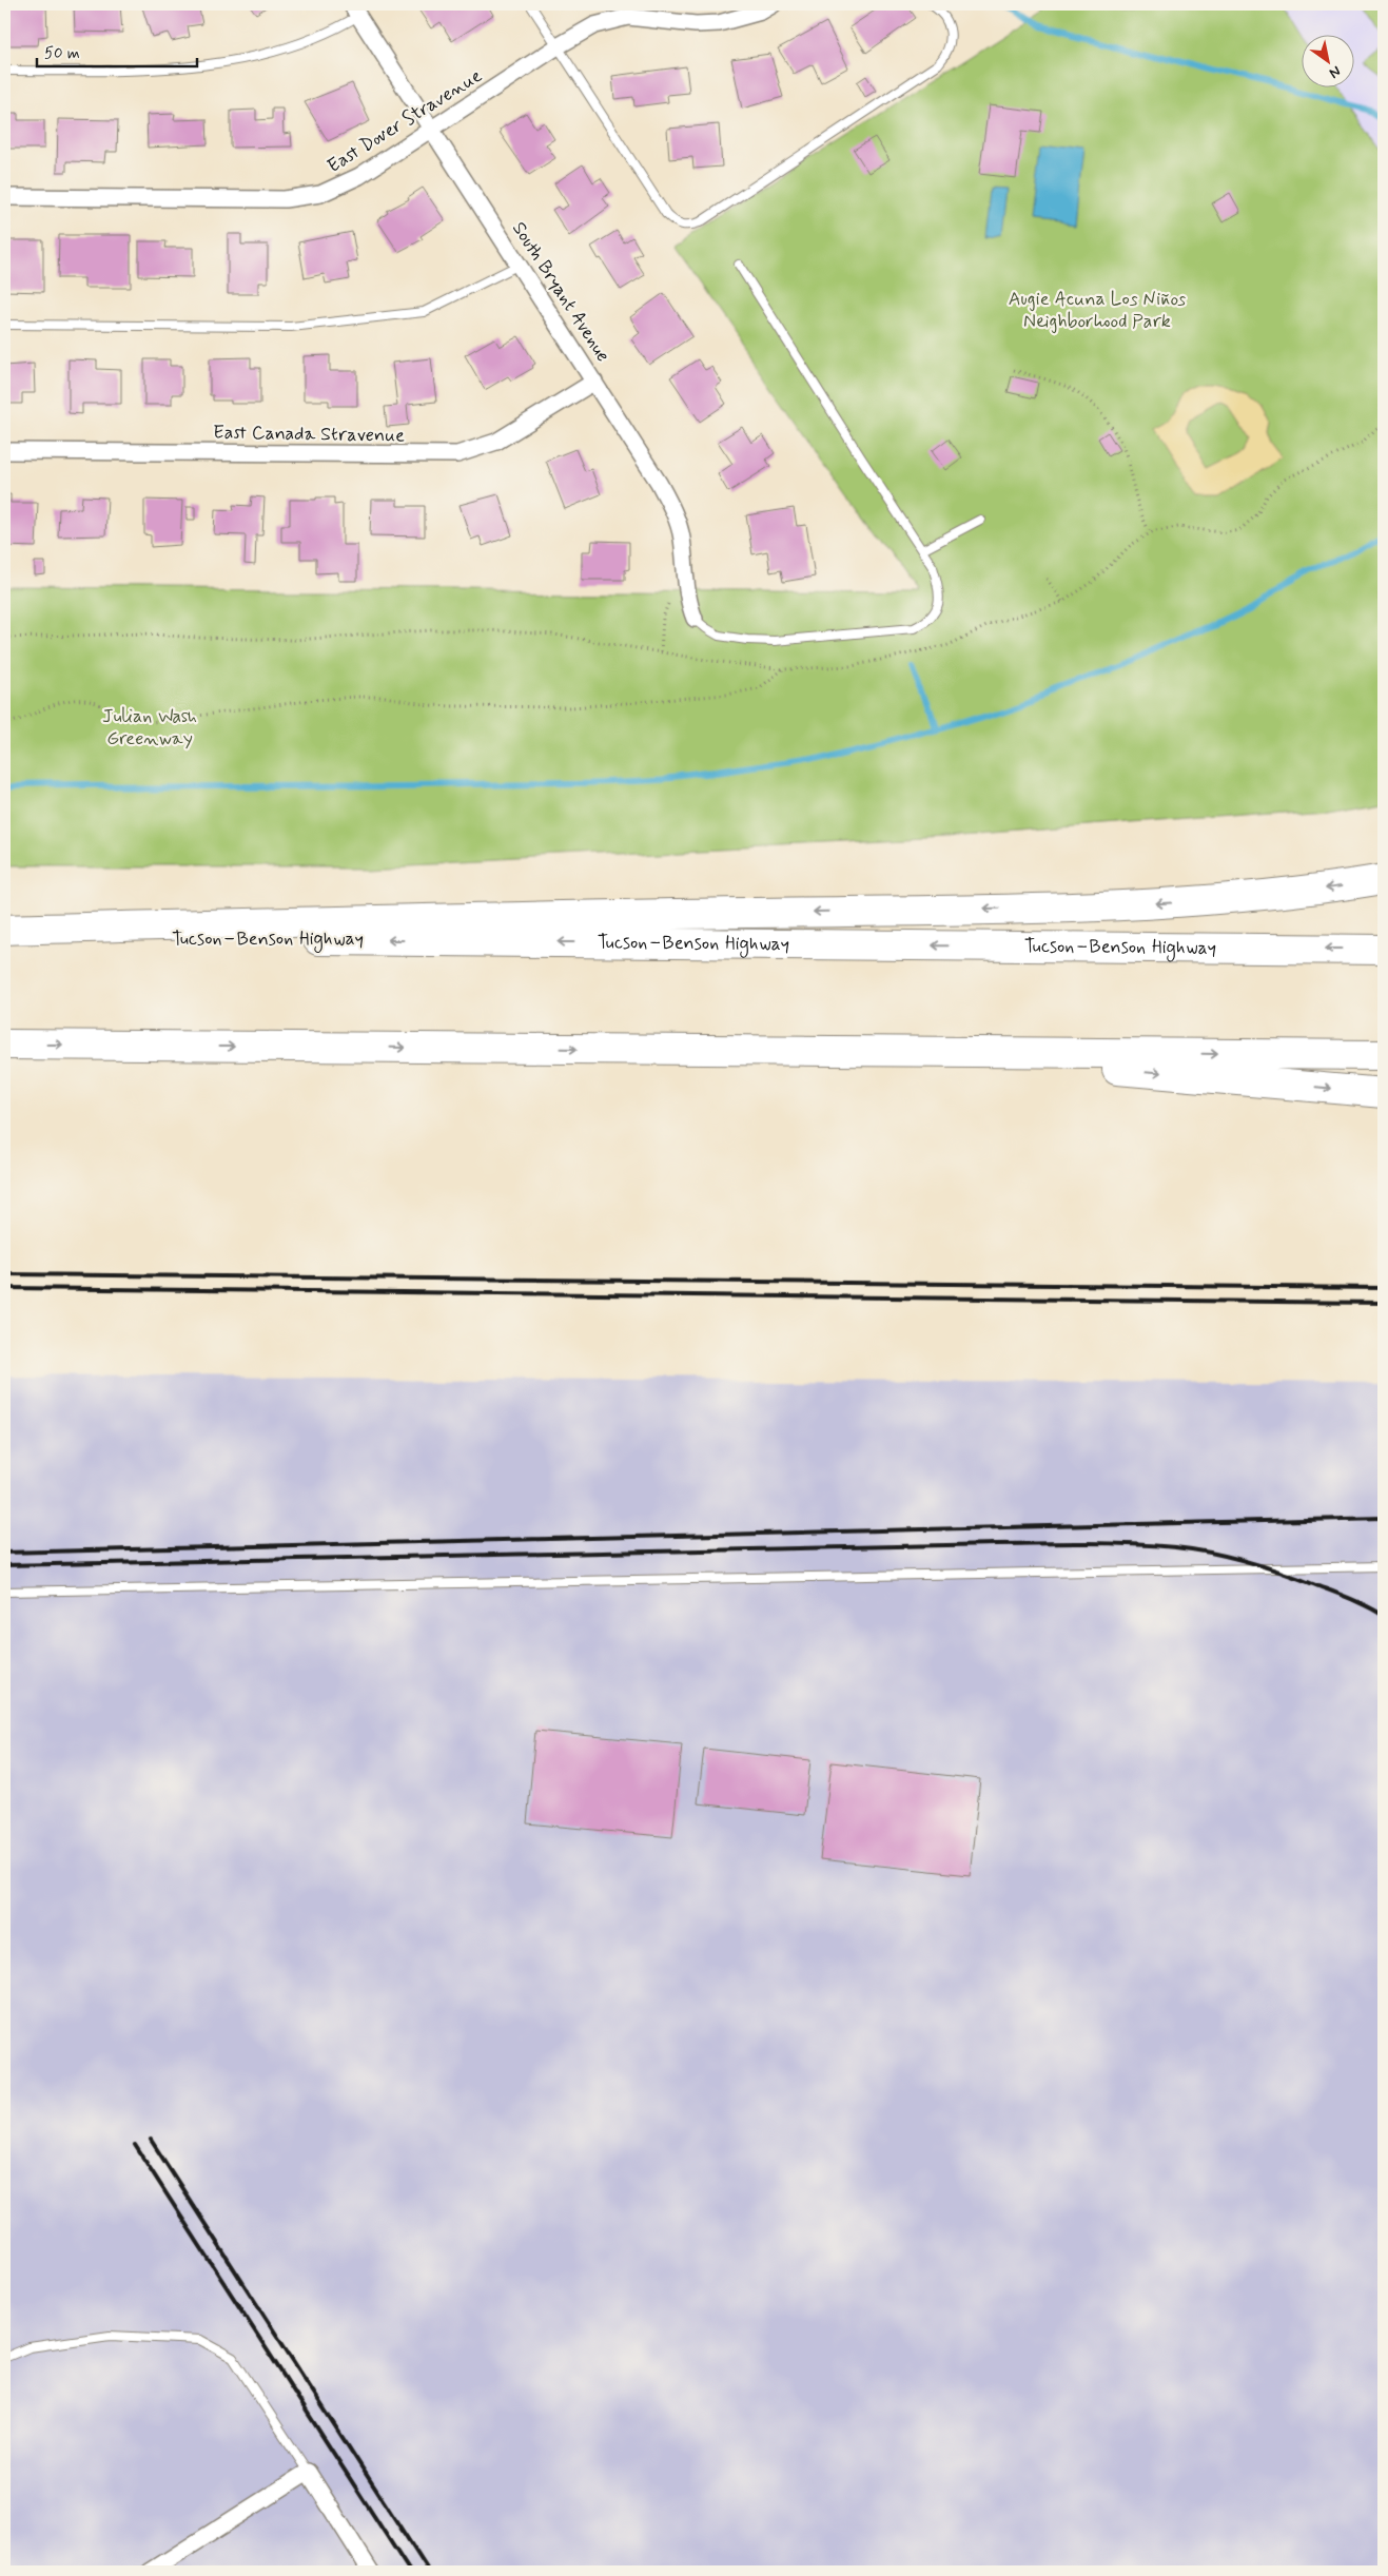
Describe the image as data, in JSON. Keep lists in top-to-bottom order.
{
  "streets": {
    "highway": ["Tucson–Benson Highway"],
    "street": ["East Dover Stravenue", "South Bryant Avenue", "East Canada Stravenue"]
  },
  "crossings": [
    ["East Dover Stravenue", "South Bryant Avenue"],
    ["South Bryant Avenue", "East Canada Stravenue"]
  ],
  "parks": ["Augie Acuna Los Niños Neighborhood Park", "Julian Wash Greenway"],
  "scale_bar": "50 m",
  "north": "bottom right"
}
